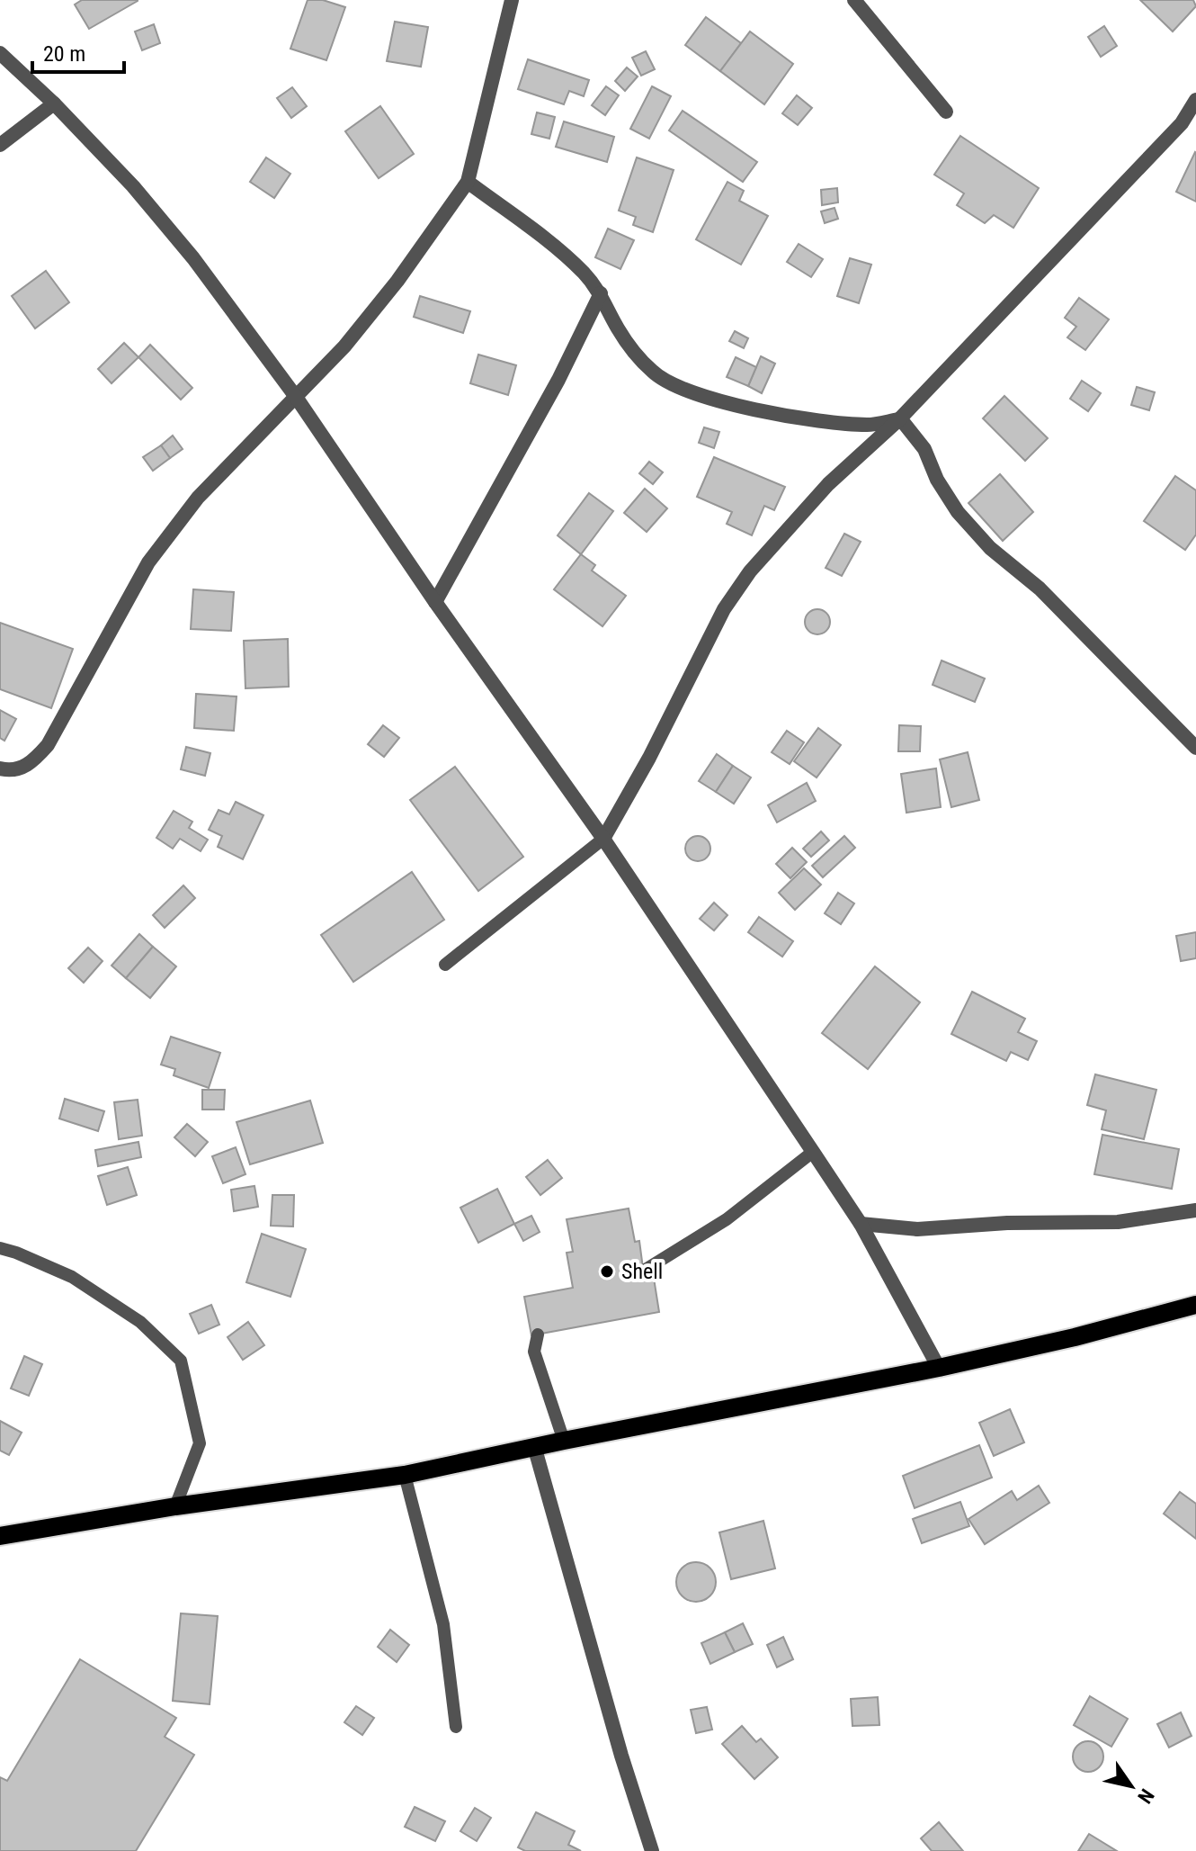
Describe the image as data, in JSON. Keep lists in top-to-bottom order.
{
  "places": ["Shell"],
  "scale_bar": "20 m",
  "north": "bottom right"
}
